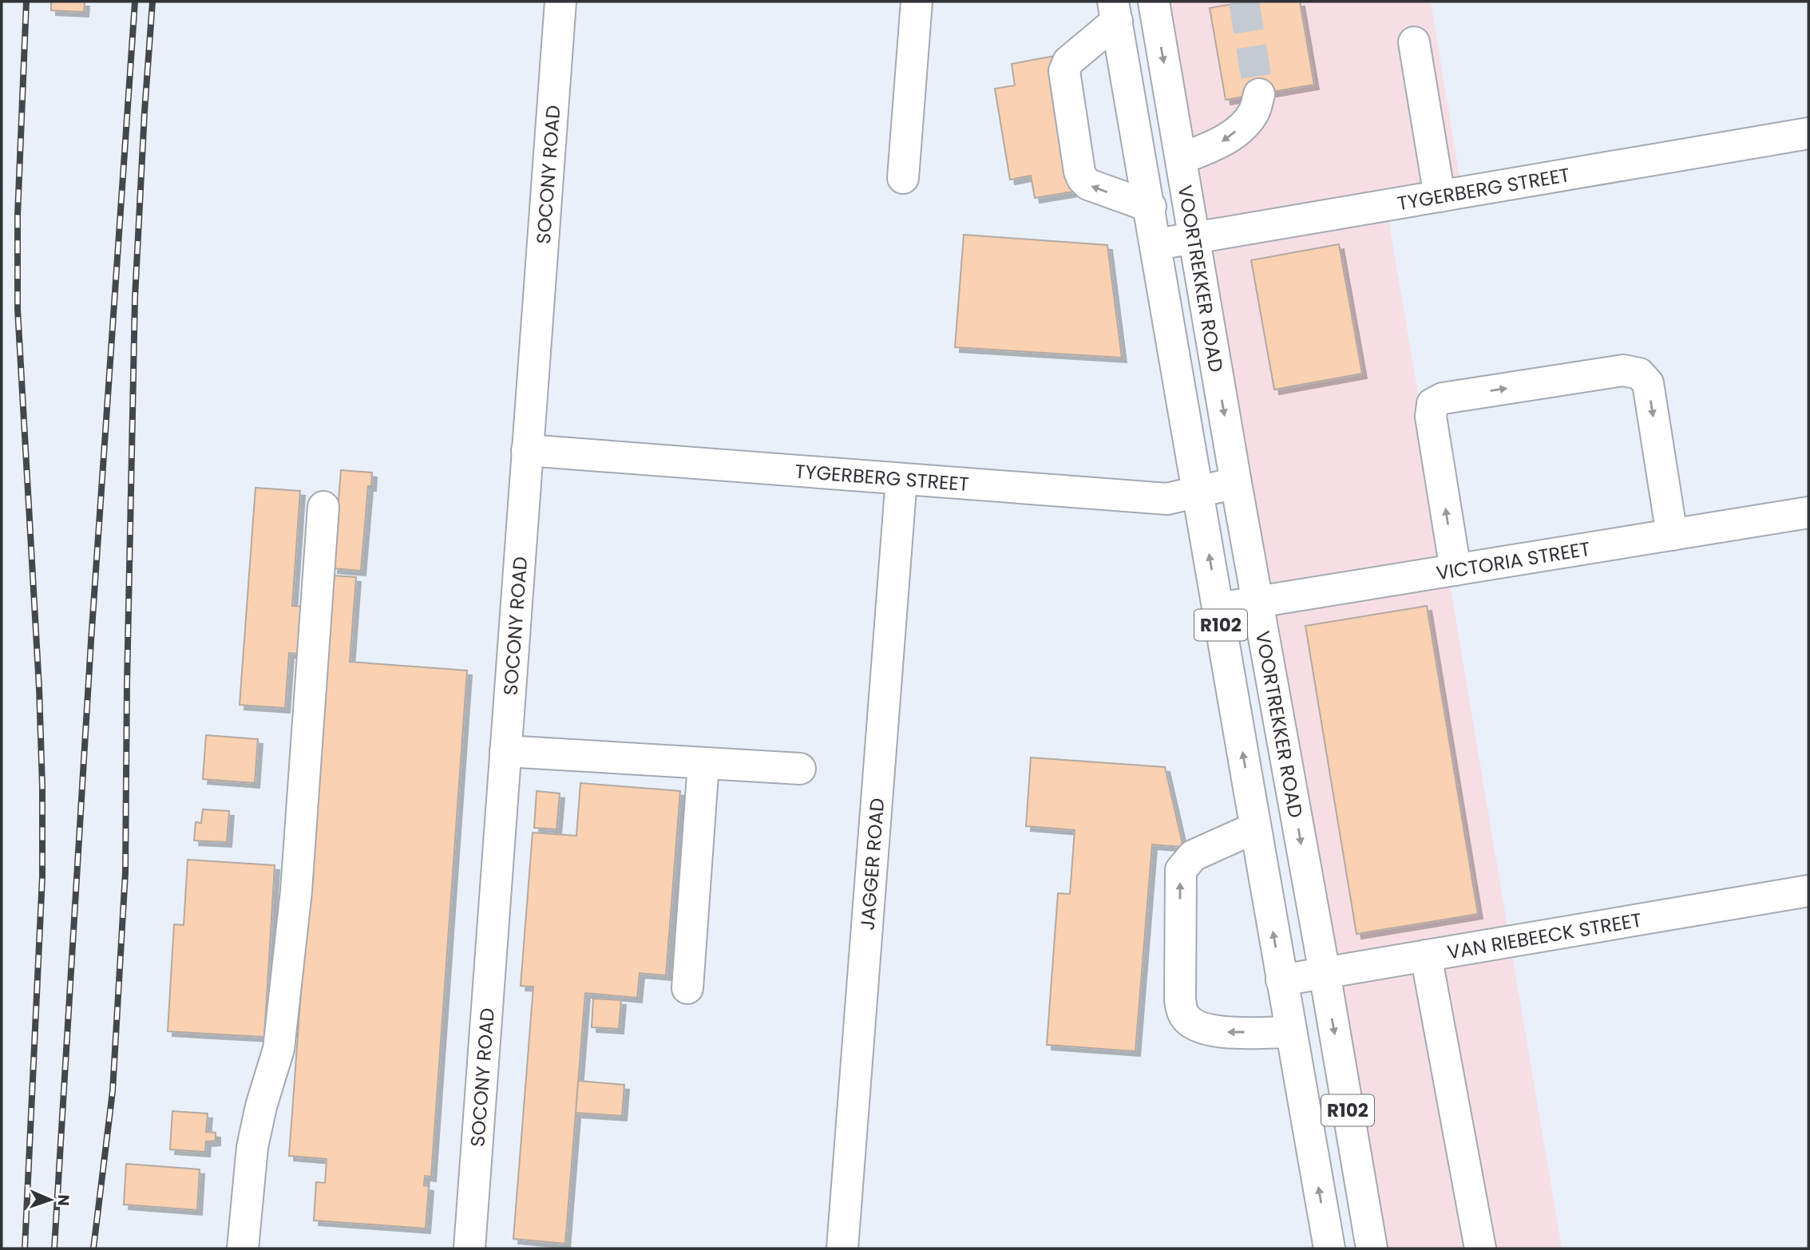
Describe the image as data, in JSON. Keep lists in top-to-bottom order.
{
  "streets": {
    "street": [
      "SOCONY ROAD",
      "TYGERBERG STREET",
      "VOORTREKKER ROAD",
      "VICTORIA STREET",
      "R102",
      "JAGGER ROAD",
      "VAN RIEBEECK STREET"
    ]
  },
  "crossings": [
    ["SOCONY ROAD", "TYGERBERG STREET"],
    ["TYGERBERG STREET", "VOORTREKKER ROAD"],
    ["TYGERBERG STREET", "JAGGER ROAD"],
    ["VOORTREKKER ROAD", "VICTORIA STREET"],
    ["VOORTREKKER ROAD", "VAN RIEBEECK STREET"]
  ],
  "north": "right"
}
